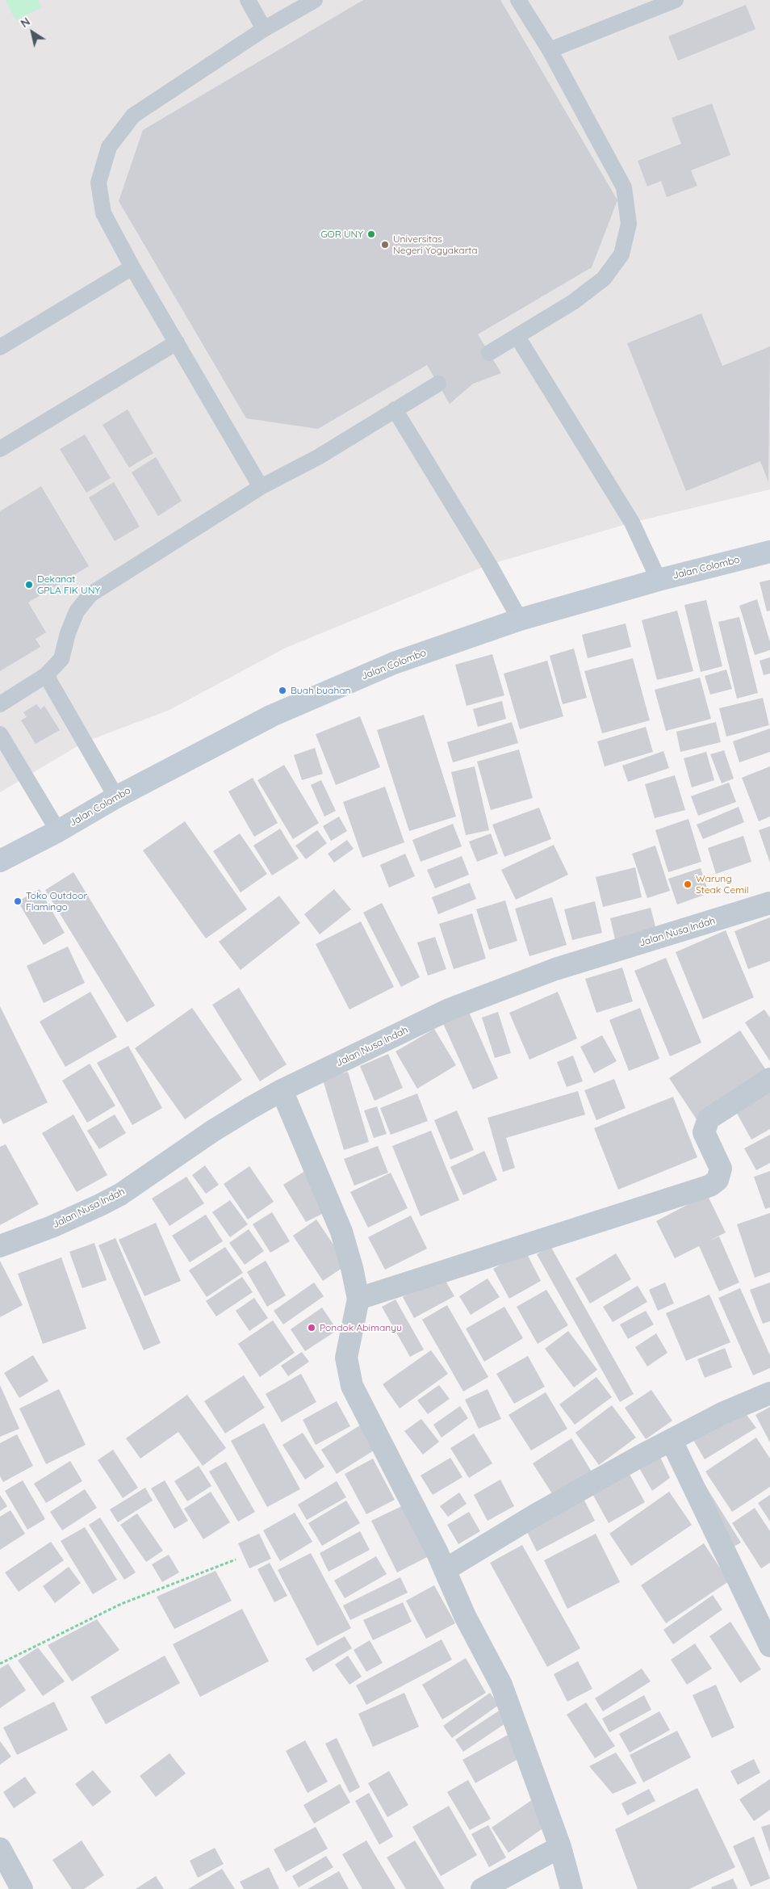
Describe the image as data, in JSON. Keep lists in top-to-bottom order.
{
  "streets": {
    "main road": ["Jalan Colombo"],
    "street": ["Jalan Nusa Indah"]
  },
  "places": [
    "GOR UNY",
    "Universitas Negeri Yogyakarta",
    "Dekanat GPLA FIK UNY",
    "Buah buahan",
    "Warung Steak Cemil",
    "Toko Outdoor Flamingo",
    "Pondok Abimanyu"
  ],
  "north": "top left"
}
